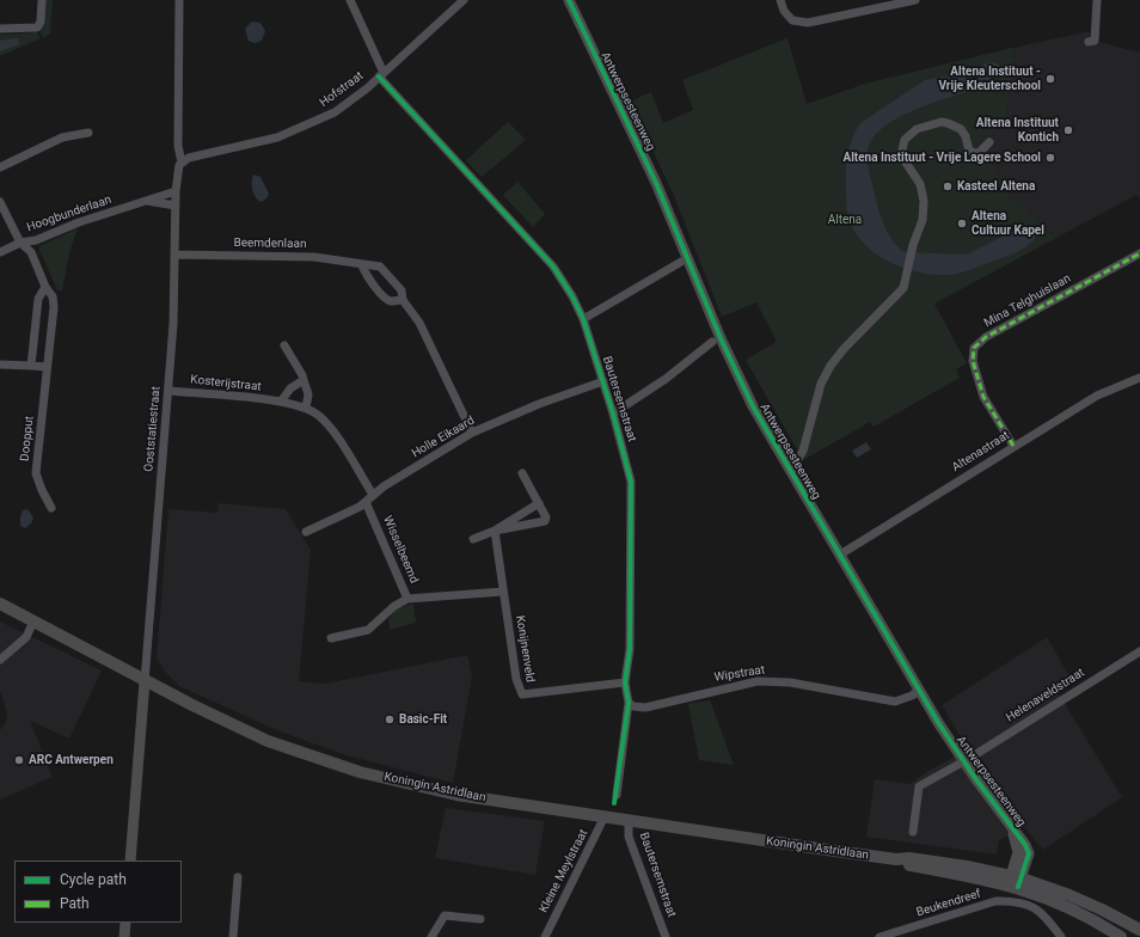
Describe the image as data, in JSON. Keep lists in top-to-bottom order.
{
  "streets": {
    "main road": ["Koningin Astridlaan"],
    "street": [
      "Hofstraat",
      "Antwerpsesteenweg",
      "Hoogbunderlaan",
      "Beemdenlaan",
      "Mina Telghuislaan",
      "Kosterijstraat",
      "Bautersemstraat",
      "Ooststatiestraat",
      "Holle Eikaard",
      "Doopput",
      "Altenastraat",
      "Wisselbeemd",
      "Konijnenveld",
      "Wipstraat",
      "Helenaveldstraat",
      "Kleine Meylstraat",
      "Beukendreef"
    ]
  },
  "crossings": [
    ["Hofstraat", "Bautersemstraat"],
    ["Hofstraat", "Ooststatiestraat"],
    ["Antwerpsesteenweg", "Altenastraat"],
    ["Antwerpsesteenweg", "Wipstraat"],
    ["Antwerpsesteenweg", "Helenaveldstraat"],
    ["Antwerpsesteenweg", "Koningin Astridlaan"],
    ["Hoogbunderlaan", "Ooststatiestraat"],
    ["Hoogbunderlaan", "Doopput"],
    ["Beemdenlaan", "Ooststatiestraat"],
    ["Beemdenlaan", "Holle Eikaard"],
    ["Mina Telghuislaan", "Altenastraat"],
    ["Kosterijstraat", "Ooststatiestraat"],
    ["Kosterijstraat", "Holle Eikaard"],
    ["Bautersemstraat", "Holle Eikaard"],
    ["Bautersemstraat", "Konijnenveld"],
    ["Bautersemstraat", "Wipstraat"],
    ["Bautersemstraat", "Koningin Astridlaan"],
    ["Ooststatiestraat", "Koningin Astridlaan"],
    ["Holle Eikaard", "Wisselbeemd"],
    ["Wisselbeemd", "Konijnenveld"],
    ["Koningin Astridlaan", "Kleine Meylstraat"]
  ],
  "parks": ["Altena"],
  "places": [
    "Altena Instituut - Vrije Kleuterschool",
    "Altena Instituut Kontich",
    "Altena Instituut - Vrije Lagere School",
    "Kasteel Altena",
    "Altena Cultuur Kapel",
    "Basic-Fit",
    "ARC Antwerpen"
  ],
  "legend": ["Cycle path", "Path"]
}
